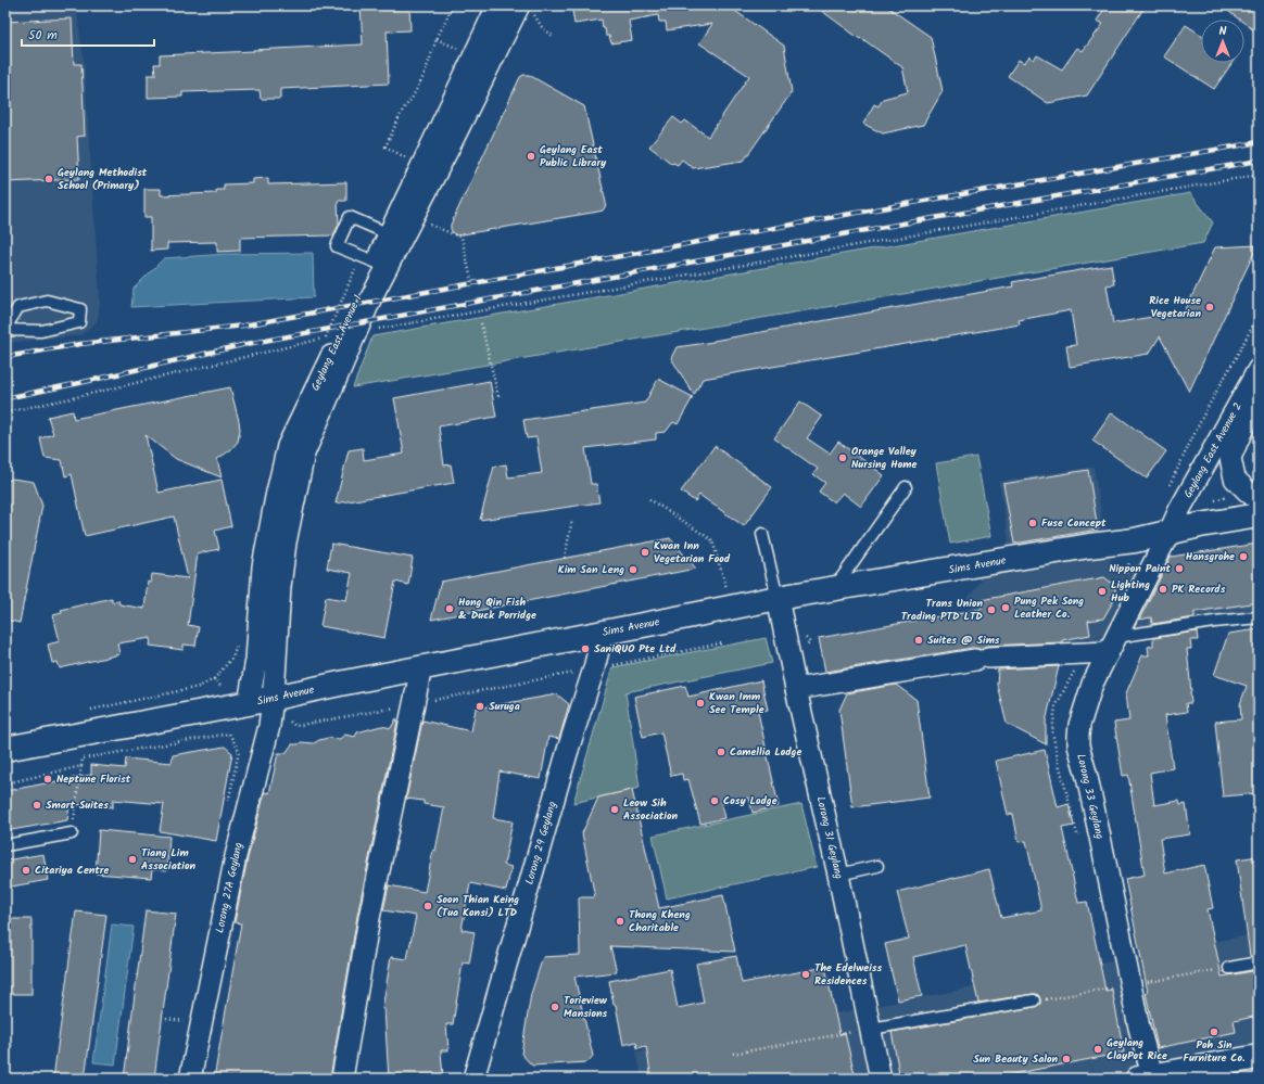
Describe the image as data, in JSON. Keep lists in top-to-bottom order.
{
  "streets": {
    "main road": ["Sims Avenue"],
    "street": [
      "Geylang East Avenue 1",
      "Geylang East Avenue 2",
      "Lorong 33 Geylang",
      "Lorong 31 Geylang",
      "Lorong 29 Geylang",
      "Lorong 27A Geylang"
    ]
  },
  "crossings": [
    ["Geylang East Avenue 1", "Sims Avenue"],
    ["Geylang East Avenue 1", "Lorong 27A Geylang"],
    ["Geylang East Avenue 2", "Sims Avenue"],
    ["Geylang East Avenue 2", "Lorong 33 Geylang"],
    ["Sims Avenue", "Lorong 33 Geylang"],
    ["Sims Avenue", "Lorong 31 Geylang"],
    ["Sims Avenue", "Lorong 29 Geylang"],
    ["Sims Avenue", "Lorong 27A Geylang"]
  ],
  "places": [
    "Geylang East Public Library",
    "Geylang Methodist School (Primary)",
    "Rice House Vegetarian",
    "Orange Valley Nursing Home",
    "Fuse Concept",
    "Kwan Inn Vegetarian Food",
    "Hansgrohe",
    "Nippon Paint",
    "Kim San Leng",
    "PK Records",
    "Lighting Hub",
    "Pung Pek Song Leather Co.",
    "Hong Qin Fish & Duck Porridge",
    "Trans Union Trading PTD LTD",
    "Suites @ Sims",
    "SaniQUO Pte Ltd",
    "Kwan Imm See Temple",
    "Suruga",
    "Camellia Lodge",
    "Neptune Florist",
    "Cosy Lodge",
    "Smart Suites",
    "Leow Sih Association",
    "Tiang Lim Association",
    "Citariya Centre",
    "Soon Thian Keing (Tua Konsi) LTD",
    "Thong Kheng Charitable",
    "The Edelweiss Residences",
    "Torieview Mansions",
    "Poh Sin Furniture Co.",
    "Geylang ClayPot Rice",
    "Sun Beauty Salon"
  ],
  "scale_bar": "50 m",
  "north": "top"
}
